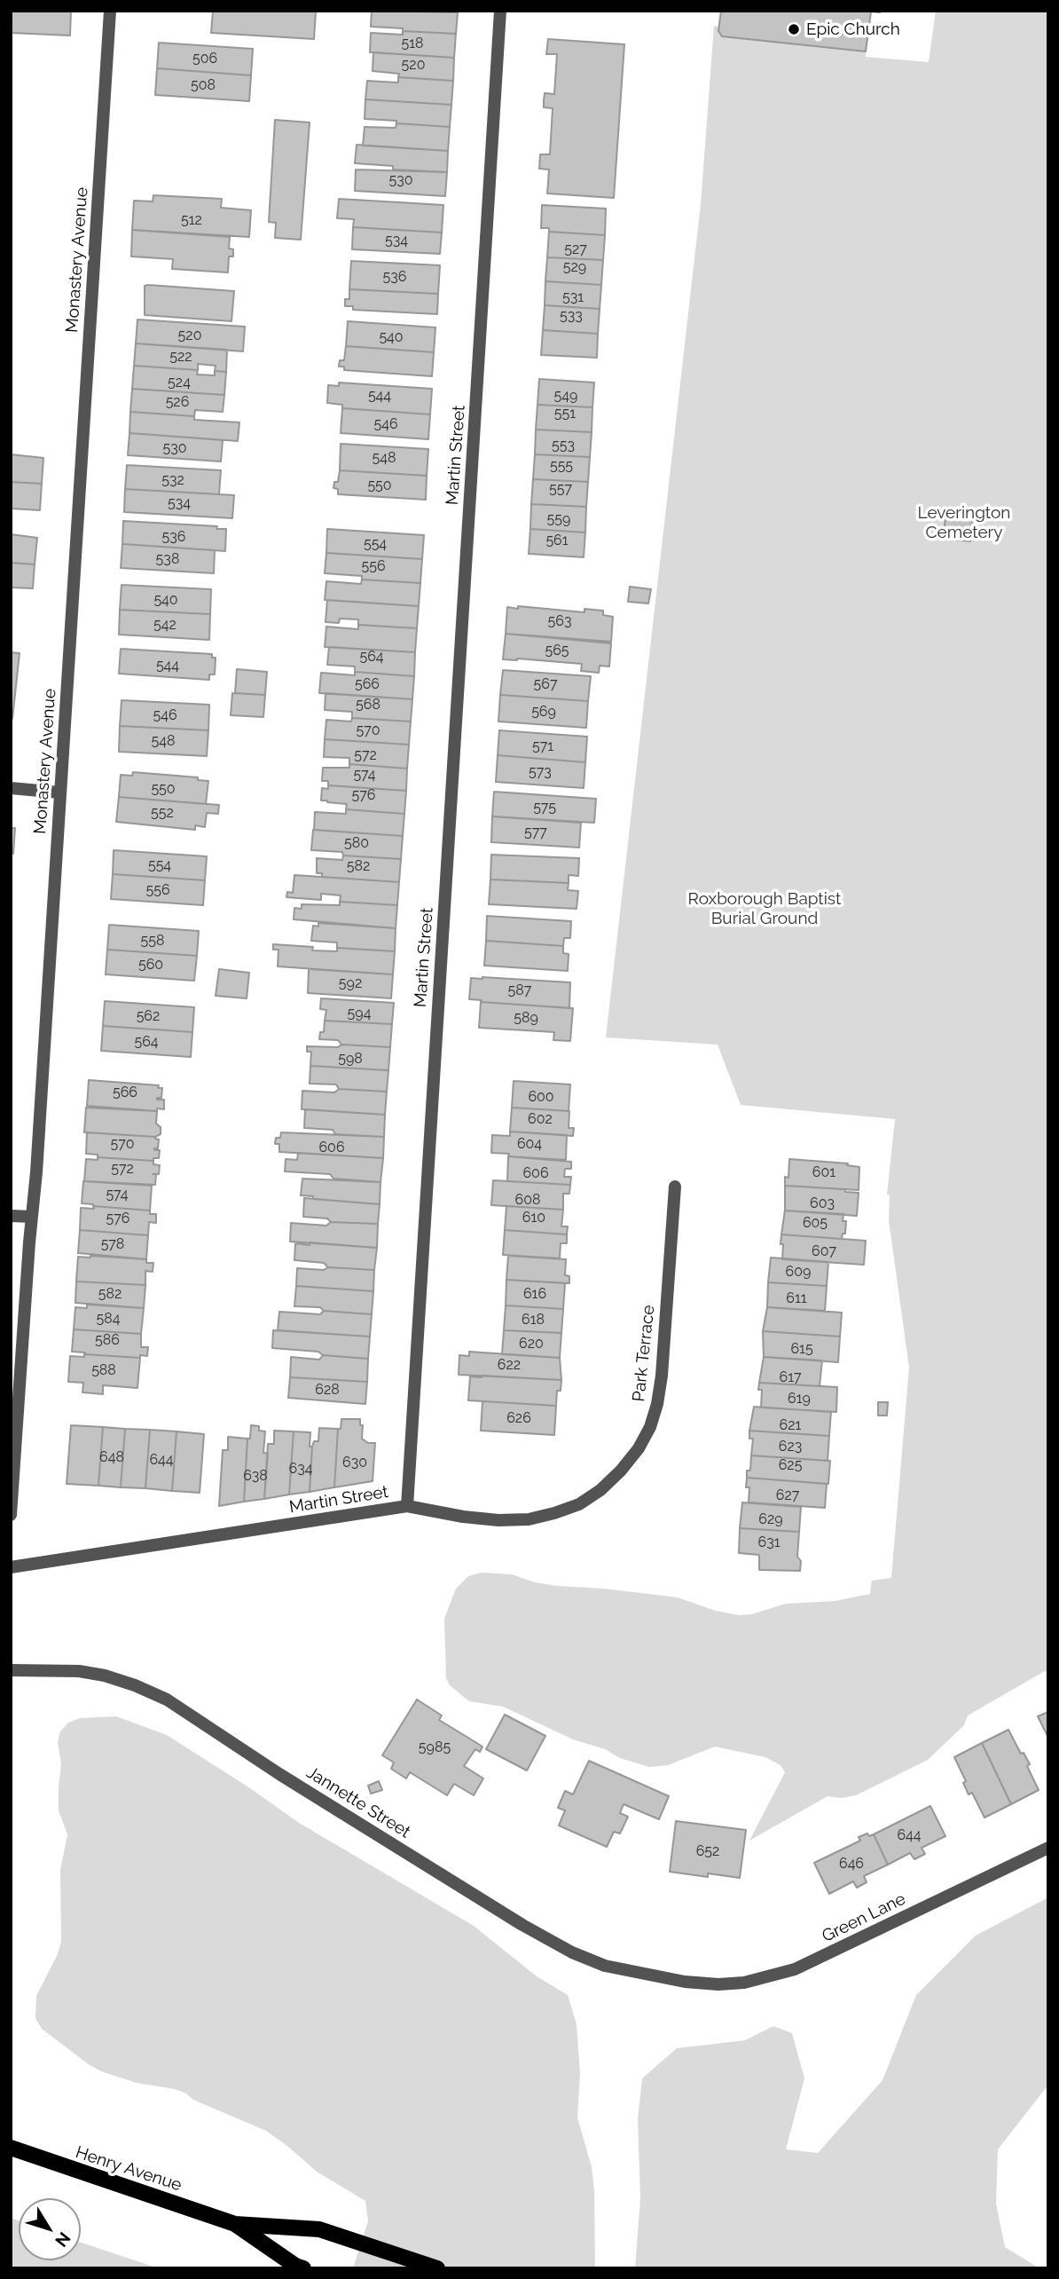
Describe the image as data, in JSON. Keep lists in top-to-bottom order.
{
  "streets": {
    "main road": ["Henry Avenue"],
    "street": [
      "Monastery Avenue",
      "Martin Street",
      "Park Terrace",
      "Jannette Street",
      "Green Lane"
    ]
  },
  "crossings": [
    ["Martin Street", "Park Terrace"],
    ["Jannette Street", "Green Lane"]
  ],
  "parks": ["Leverington Cemetery", "Roxborough Baptist Burial Ground"],
  "places": ["Epic Church"],
  "house_numbers": [
    "518",
    "506",
    "520",
    "508",
    "530",
    "512",
    "534",
    "527",
    "529",
    "536",
    "531",
    "533",
    "520",
    "540",
    "522",
    "524",
    "544",
    "549",
    "526",
    "551",
    "546",
    "553",
    "530",
    "548",
    "555",
    "532",
    "550",
    "557",
    "534",
    "559",
    "536",
    "561",
    "554",
    "538",
    "556",
    "540",
    "563",
    "542",
    "565",
    "564",
    "544",
    "566",
    "567",
    "568",
    "569",
    "546",
    "570",
    "548",
    "571",
    "572",
    "573",
    "574",
    "550",
    "576",
    "575",
    "552",
    "577",
    "580",
    "554",
    "582",
    "556",
    "558",
    "560",
    "592",
    "587",
    "594",
    "562",
    "589",
    "564",
    "598",
    "566",
    "600",
    "602",
    "570",
    "604",
    "606",
    "572",
    "601",
    "606",
    "574",
    "608",
    "603",
    "610",
    "576",
    "605",
    "578",
    "607",
    "609",
    "582",
    "616",
    "611",
    "584",
    "618",
    "586",
    "620",
    "615",
    "622",
    "588",
    "617",
    "628",
    "619",
    "626",
    "621",
    "623",
    "648",
    "644",
    "630",
    "625",
    "634",
    "638",
    "627",
    "629",
    "631",
    "5985",
    "644",
    "652",
    "646"
  ],
  "north": "bottom right"
}
